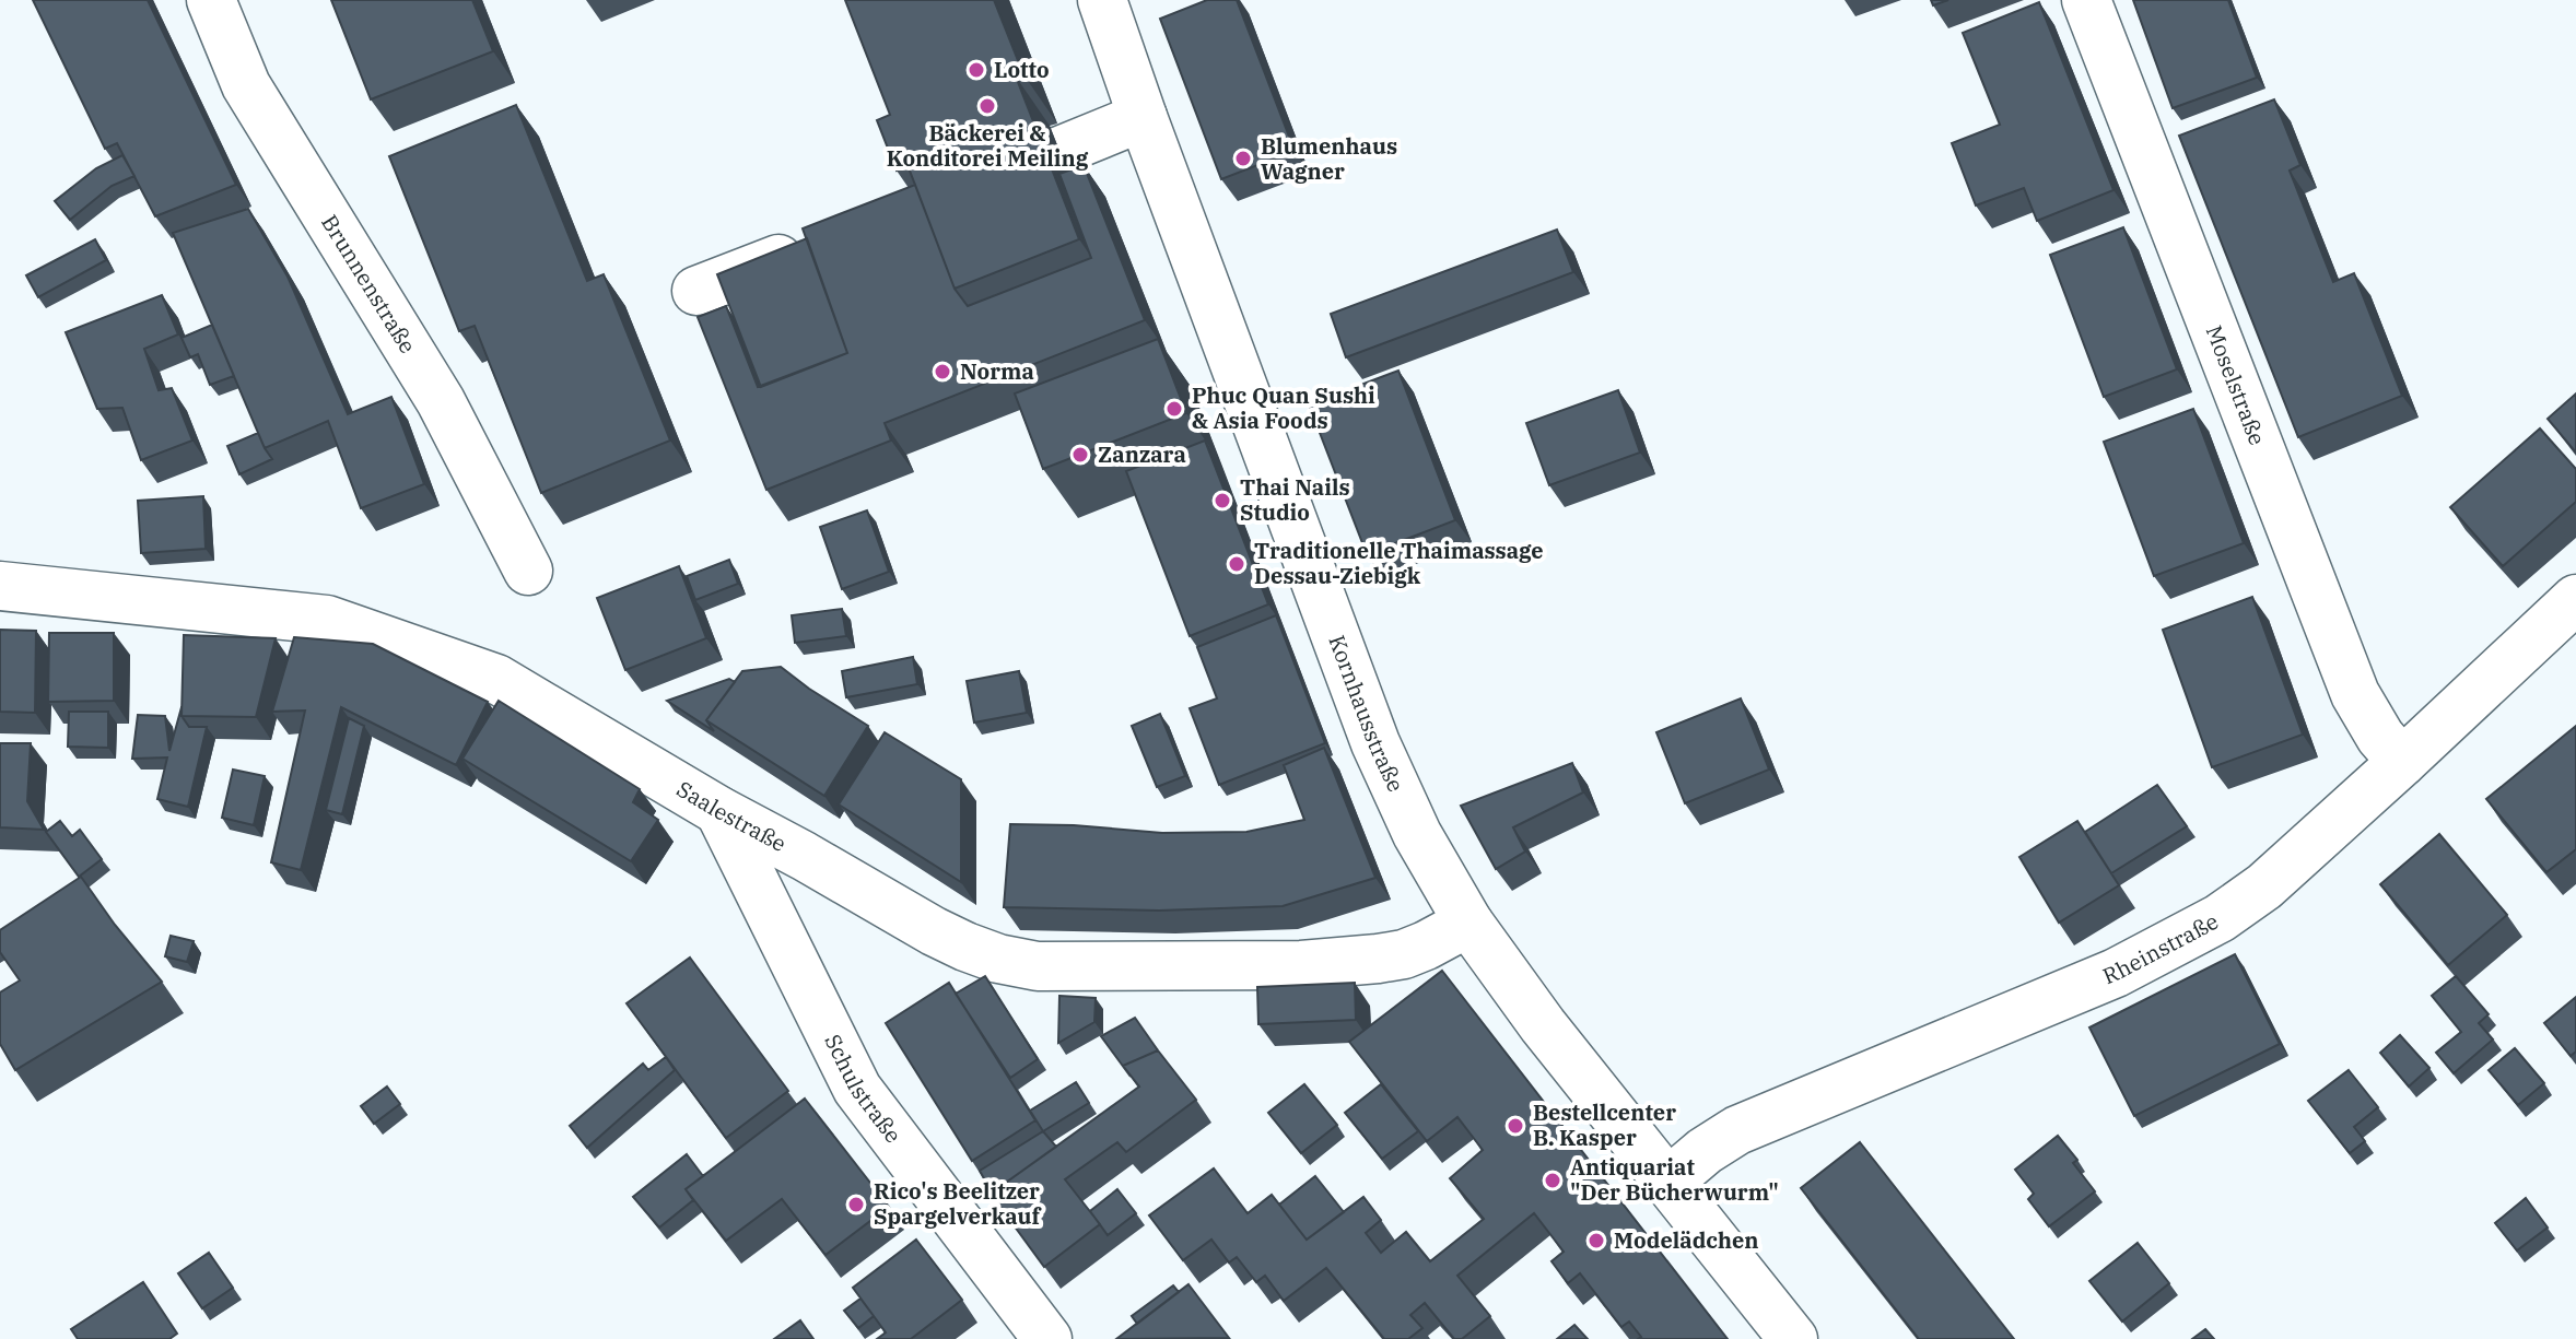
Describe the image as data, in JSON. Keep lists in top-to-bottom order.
{
  "streets": {
    "street": [
      "Brunnenstraße",
      "Moselstraße",
      "Kornhausstraße",
      "Saalestraße",
      "Rheinstraße",
      "Schulstraße"
    ]
  },
  "crossings": [
    ["Moselstraße", "Rheinstraße"],
    ["Kornhausstraße", "Saalestraße"],
    ["Kornhausstraße", "Rheinstraße"],
    ["Saalestraße", "Schulstraße"]
  ],
  "places": [
    "Lotto",
    "Bäckerei & Konditorei Meiling",
    "Blumenhaus Wagner",
    "Norma",
    "Phuc Quan Sushi & Asia Foods",
    "Zanzara",
    "Thai Nails Studio",
    "Traditionelle Thaimassage Dessau-Ziebigk",
    "Bestellcenter B. Kasper",
    "Antiquariat \"Der Bücherwurm\"",
    "Rico's Beelitzer Spargelverkauf",
    "Modelädchen"
  ]
}
